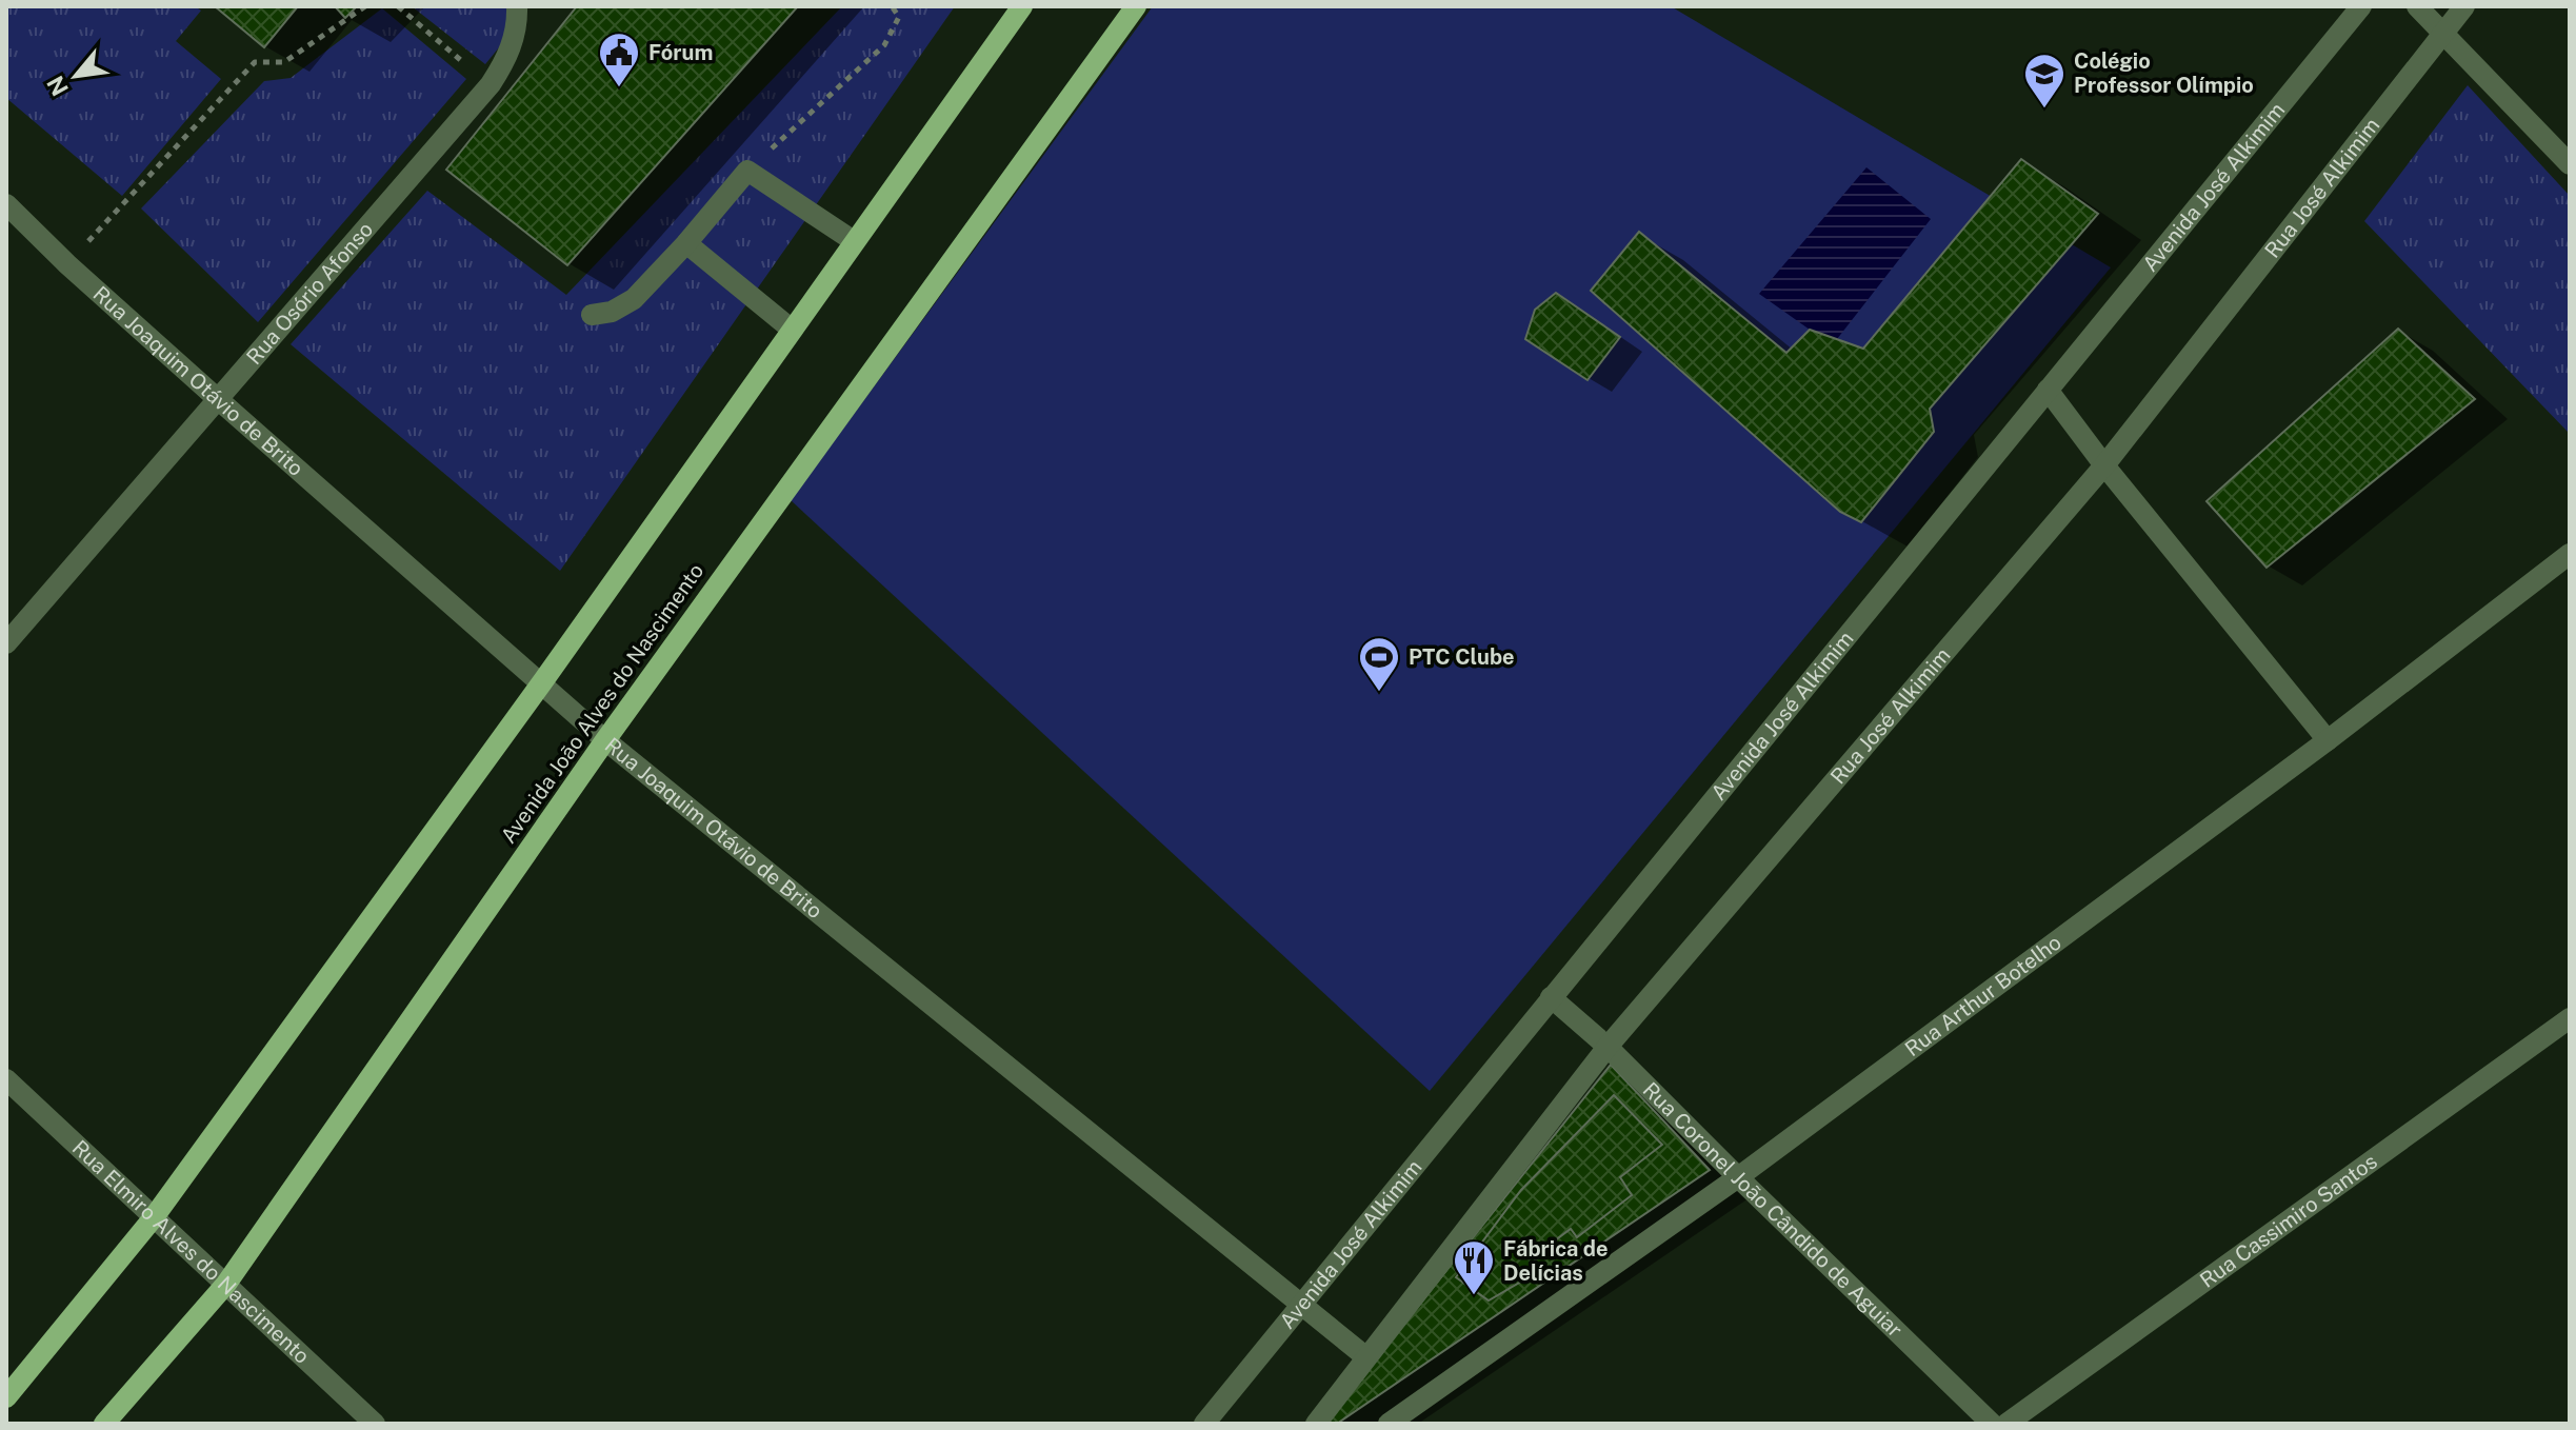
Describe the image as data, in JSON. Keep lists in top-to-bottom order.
{
  "streets": {
    "main road": ["Avenida João Alves do Nascimento"],
    "street": [
      "Avenida José Alkimim",
      "Rua José Alkimim",
      "Rua Osório Afonso",
      "Rua Joaquim Otávio de Brito",
      "Rua Arthur Botelho",
      "Rua Coronel João Cândido de Aguiar",
      "Rua Cassimiro Santos",
      "Rua Elmiro Alves do Nascimento"
    ]
  },
  "crossings": [
    ["Avenida José Alkimim", "Rua Joaquim Otávio de Brito"],
    ["Avenida José Alkimim", "Rua Coronel João Cândido de Aguiar"],
    ["Rua José Alkimim", "Rua Joaquim Otávio de Brito"],
    ["Rua José Alkimim", "Rua Coronel João Cândido de Aguiar"],
    ["Rua Osório Afonso", "Rua Joaquim Otávio de Brito"],
    ["Rua Joaquim Otávio de Brito", "Avenida João Alves do Nascimento"],
    ["Avenida João Alves do Nascimento", "Rua Elmiro Alves do Nascimento"],
    ["Rua Arthur Botelho", "Rua Coronel João Cândido de Aguiar"]
  ],
  "places": {
    "public building": ["Fórum"],
    "school or university": ["Colégio Professor Olímpio"],
    "sports": ["PTC Clube"],
    "restaurant": ["Fábrica de Delícias"]
  },
  "north": "bottom left"
}
